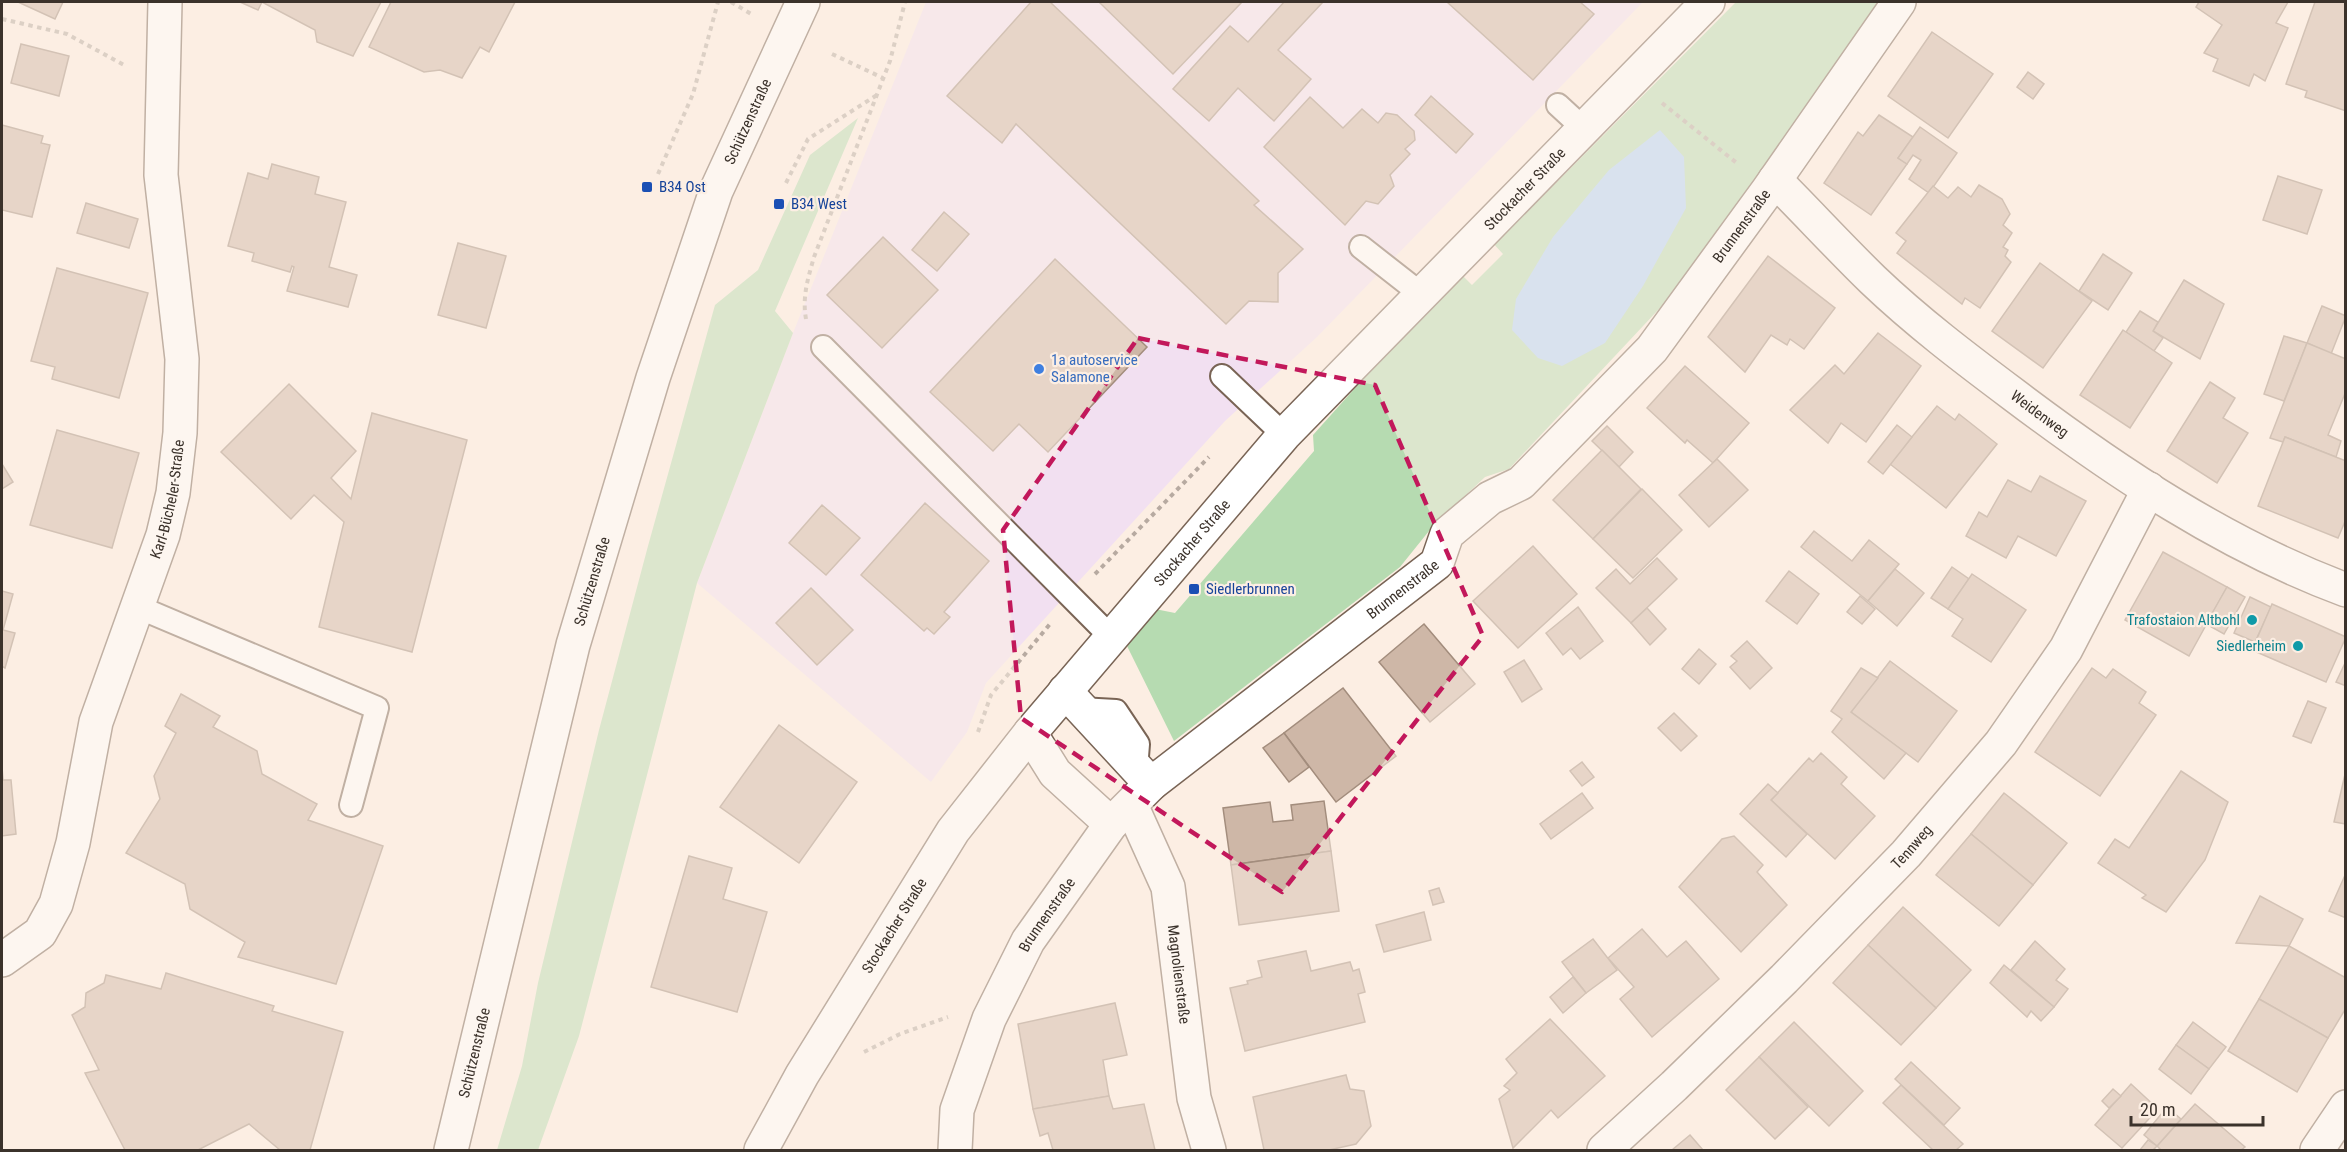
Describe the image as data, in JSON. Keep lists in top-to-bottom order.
{
  "streets": {
    "street": [
      "Schützenstraße",
      "Stockacher Straße",
      "Brunnenstraße",
      "Weidenweg",
      "Karl-Bücheler-Straße",
      "Tennweg",
      "Magnolienstraße"
    ]
  },
  "crossings": [
    ["Brunnenstraße", "Weidenweg"],
    ["Brunnenstraße", "Magnolienstraße"],
    ["Weidenweg", "Tennweg"]
  ],
  "places": {
    "transit": ["B34 Ost", "B34 West", "Siedlerbrunnen"],
    "other": ["1a autoservice Salamone", "Trafostaion Altbohl", "Siedlerheim"]
  },
  "scale_bar": "20 m"
}
